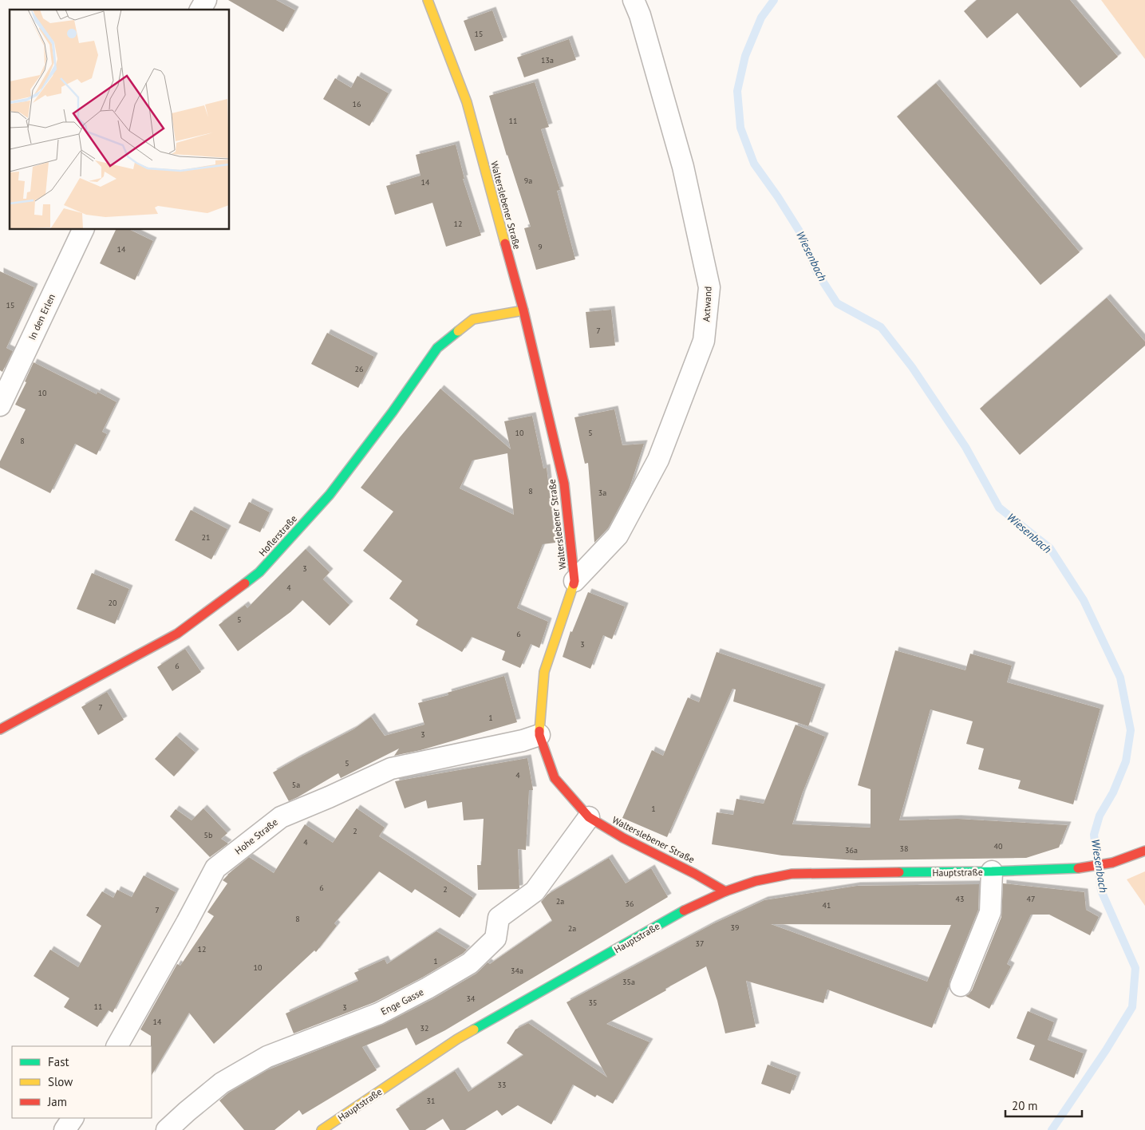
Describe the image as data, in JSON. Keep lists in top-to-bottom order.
{
  "streets": {
    "street": [
      "Walterslebener Straße",
      "Axtwand",
      "In den Erlen",
      "Hoflerstraße",
      "Hohe Straße",
      "Hauptstraße",
      "Enge Gasse"
    ]
  },
  "crossings": [
    ["Walterslebener Straße", "Axtwand"],
    ["Walterslebener Straße", "Hoflerstraße"],
    ["Walterslebener Straße", "Hohe Straße"],
    ["Walterslebener Straße", "Hauptstraße"],
    ["Walterslebener Straße", "Enge Gasse"]
  ],
  "water": ["Wiesenbach"],
  "house_numbers": [
    "15",
    "13a",
    "16",
    "11",
    "9a",
    "14",
    "12",
    "9",
    "14",
    "15",
    "7",
    "26",
    "10",
    "10",
    "5",
    "8",
    "8",
    "3a",
    "21",
    "3",
    "4",
    "20",
    "5",
    "6",
    "3",
    "6",
    "7",
    "1",
    "3",
    "5",
    "4",
    "5a",
    "1",
    "2",
    "5b",
    "4",
    "40",
    "38",
    "36a",
    "6",
    "2",
    "43",
    "47",
    "2a",
    "36",
    "41",
    "7",
    "8",
    "39",
    "2a",
    "37",
    "12",
    "1",
    "10",
    "34a",
    "35a",
    "34",
    "35",
    "11",
    "3",
    "14",
    "32",
    "33",
    "31"
  ],
  "legend": ["Fast", "Slow", "Jam"],
  "scale_bar": "20 m"
}
